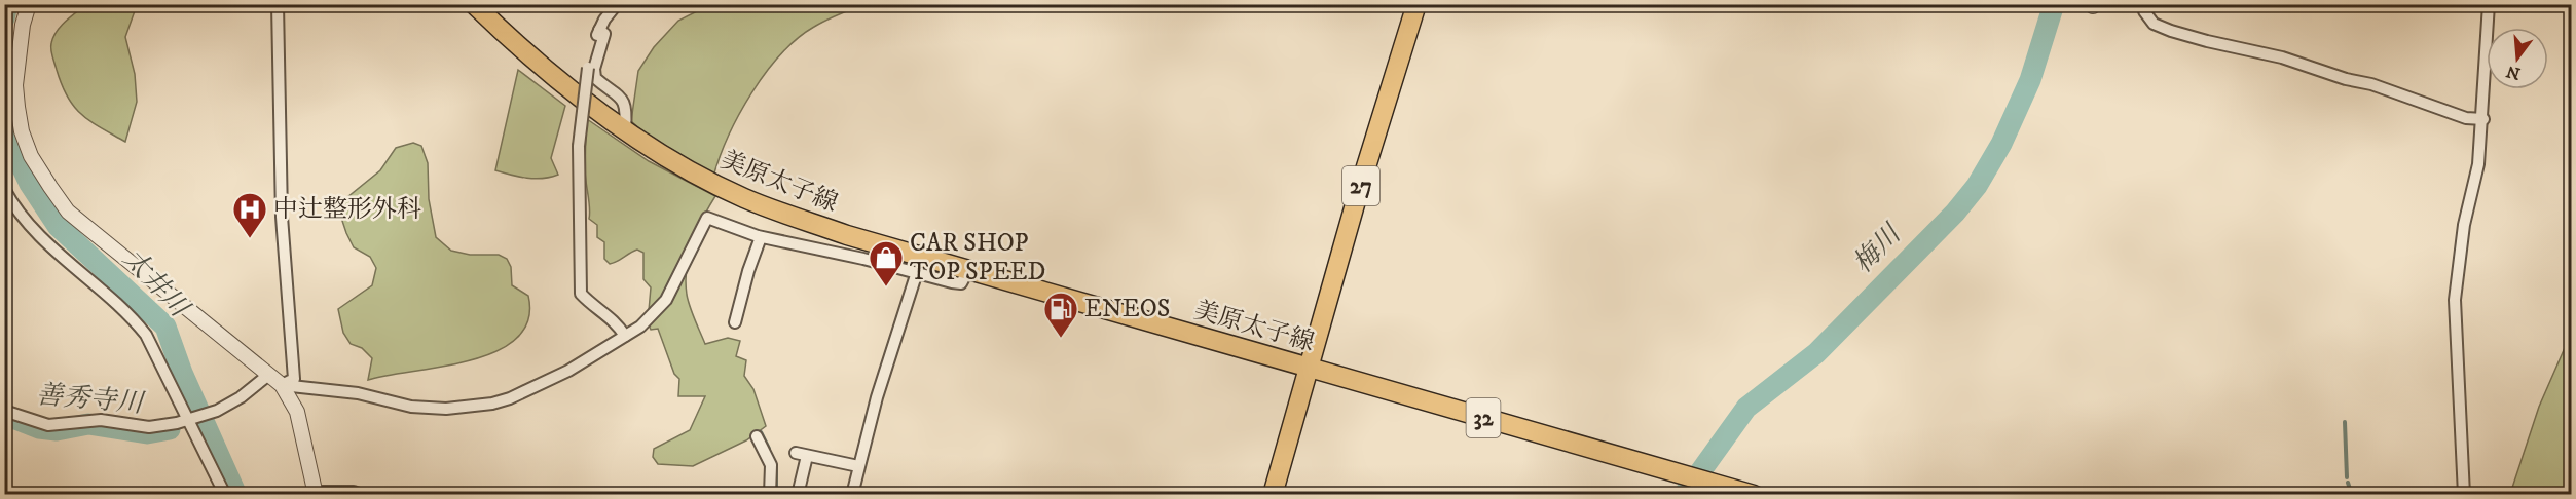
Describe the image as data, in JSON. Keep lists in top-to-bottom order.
{
  "streets": {
    "main road": ["美原太子線", "27", "32"]
  },
  "crossings": [
    ["美原太子線", "27"]
  ],
  "water": ["梅川", "太井川", "善秀寺川"],
  "places": {
    "hospital": ["中辻整形外科"],
    "shop": ["CAR SHOP TOP SPEED"],
    "fuel station": ["ENEOS"]
  },
  "north": "bottom"
}
